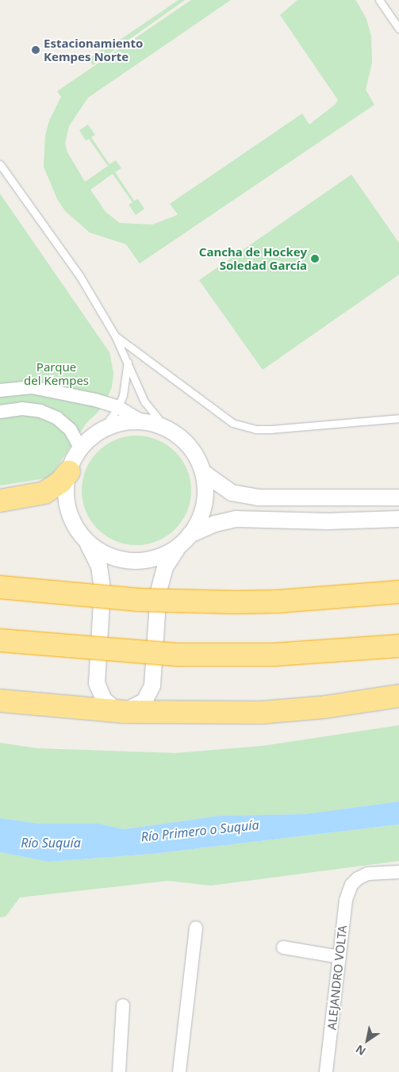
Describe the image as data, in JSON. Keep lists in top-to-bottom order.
{
  "streets": {
    "street": ["ALEJANDRO VOLTA"]
  },
  "water": ["Río Primero o Suquía", "Río Suquía"],
  "parks": ["Parque del Kempes"],
  "places": ["Estacionamiento Kempes Norte", "Cancha de Hockey Soledad García"],
  "north": "bottom left"
}
